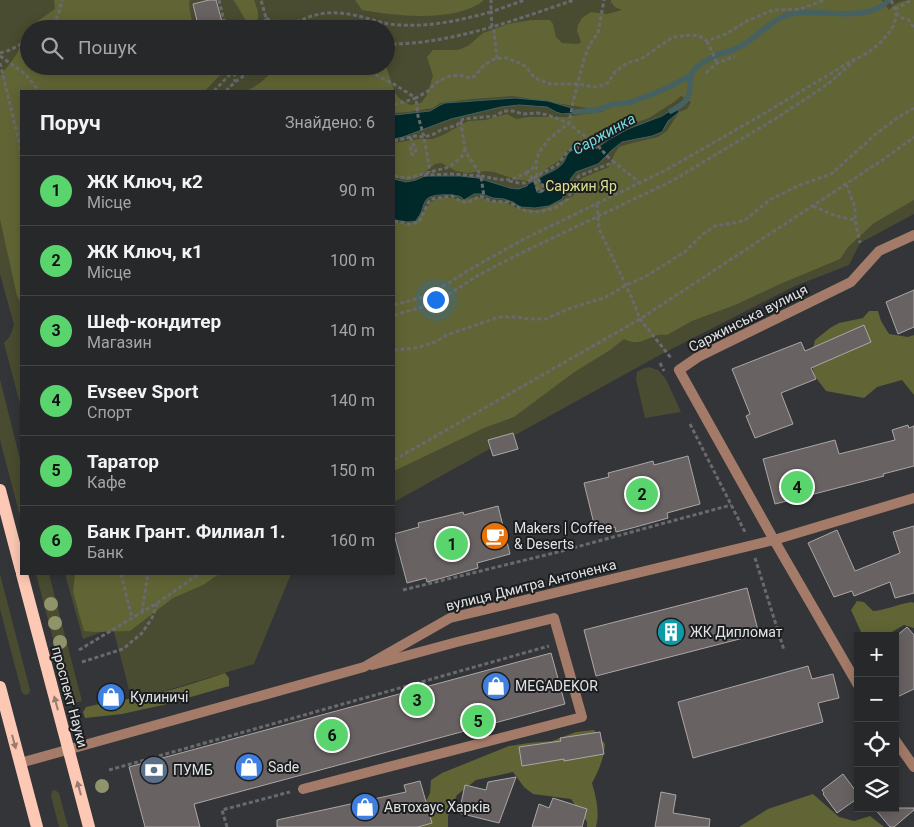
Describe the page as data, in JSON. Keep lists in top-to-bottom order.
{
  "streets": {
    "main road": ["проспект Науки"],
    "street": ["Саржинська вулиця", "вулиця Дмитра Антоненка"]
  },
  "crossings": [
    ["Саржинська вулиця", "вулиця Дмитра Антоненка"],
    ["вулиця Дмитра Антоненка", "проспект Науки"]
  ],
  "water": ["Саржинка"],
  "parks": ["Саржин Яр"],
  "places": {
    "cafe": ["Makers | Coffee & Deserts"],
    "building": ["ЖК Дипломат"],
    "shop": [
      "MEGADEKOR",
      "Кулиничі",
      "Sade",
      "Автохаус Харків"
    ],
    "bank": ["ПУМБ"]
  },
  "page": {
    "search": "Пошук",
    "heading": ["Поруч", "Знайдено: 6"],
    "list": [
      {
        "mark": "1",
        "name": "ЖК Ключ, к2",
        "note": "Місце",
        "value": "90 m"
      },
      {
        "mark": "2",
        "name": "ЖК Ключ, к1",
        "note": "Місце",
        "value": "100 m"
      },
      {
        "mark": "3",
        "name": "Шеф-кондитер",
        "note": "Магазин",
        "value": "140 m"
      },
      {
        "mark": "4",
        "name": "Evseev Sport",
        "note": "Спорт",
        "value": "140 m"
      },
      {
        "mark": "5",
        "name": "Таратор",
        "note": "Кафе",
        "value": "150 m"
      },
      {
        "mark": "6",
        "name": "Банк Грант. Филиал 1.",
        "note": "Банк",
        "value": "160 m"
      }
    ],
    "pins": [
      "4",
      "2",
      "1",
      "3",
      "5",
      "6"
    ],
    "map_buttons": ["+", "−"]
  }
}
